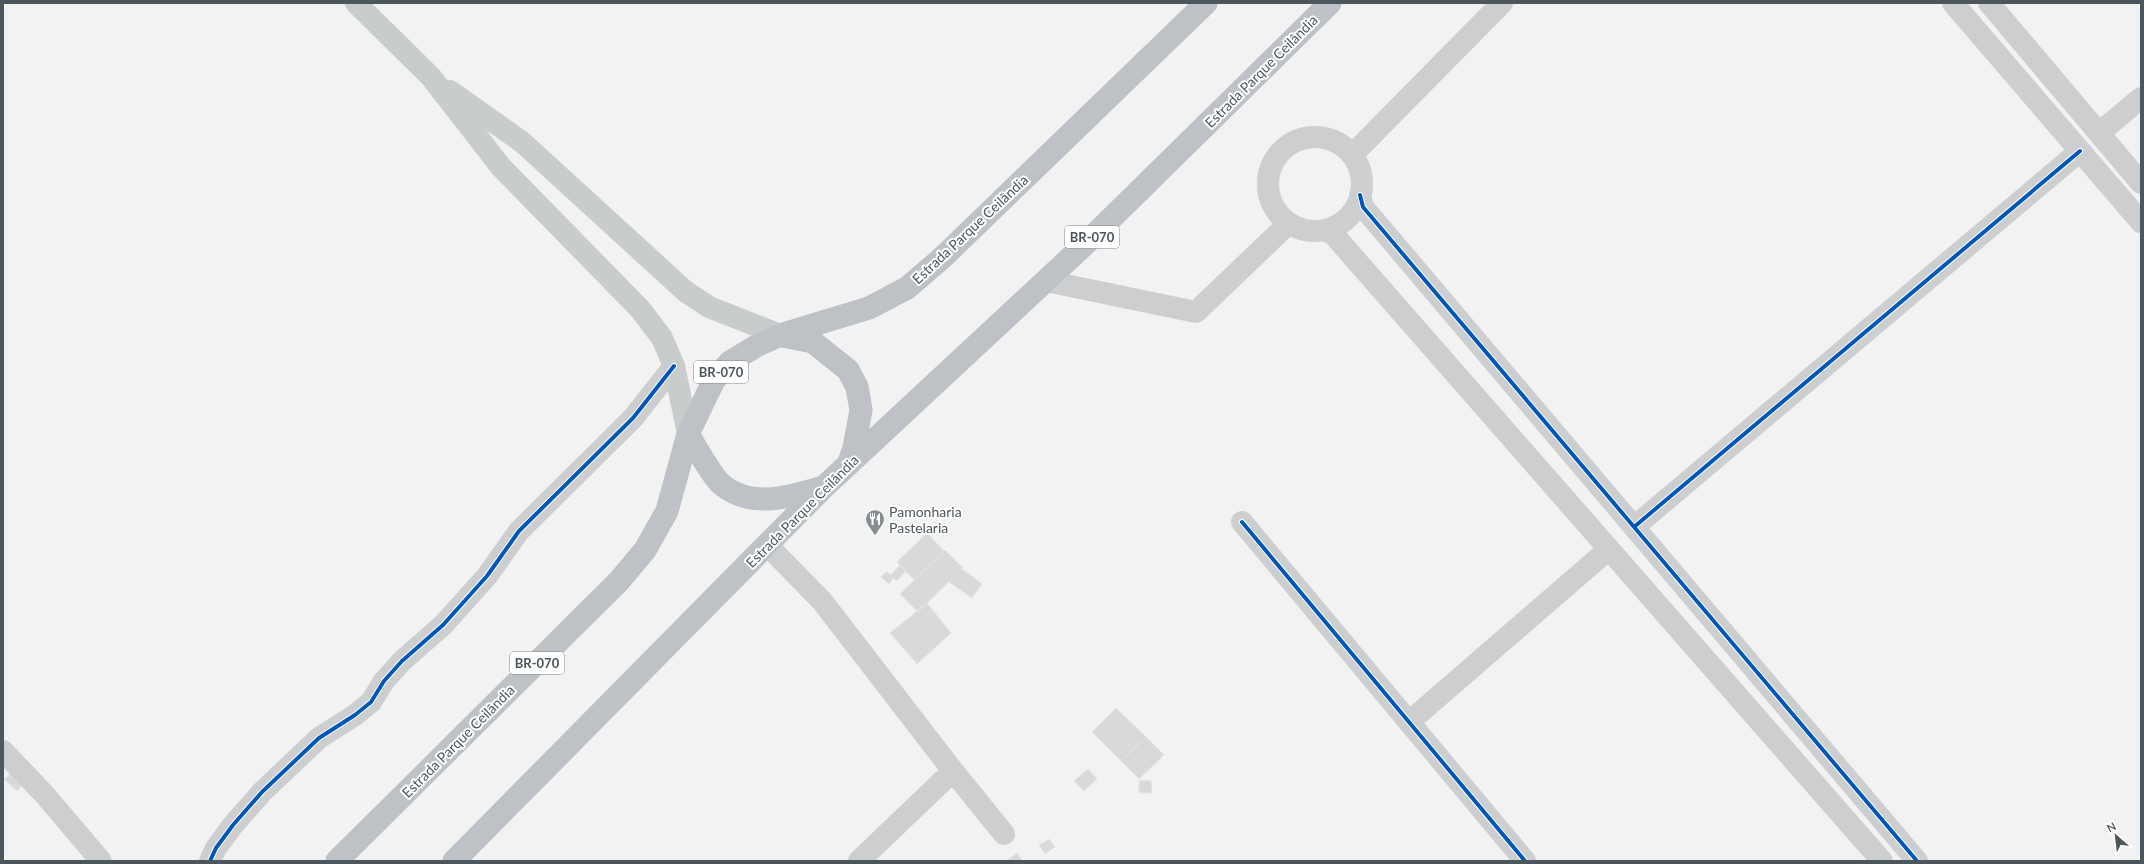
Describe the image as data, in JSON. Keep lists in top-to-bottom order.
{
  "streets": {
    "highway": ["Estrada Parque Ceilândia", "BR-070"]
  },
  "places": {
    "restaurant": ["Pamonharia Pastelaria"]
  },
  "north": "top left"
}
